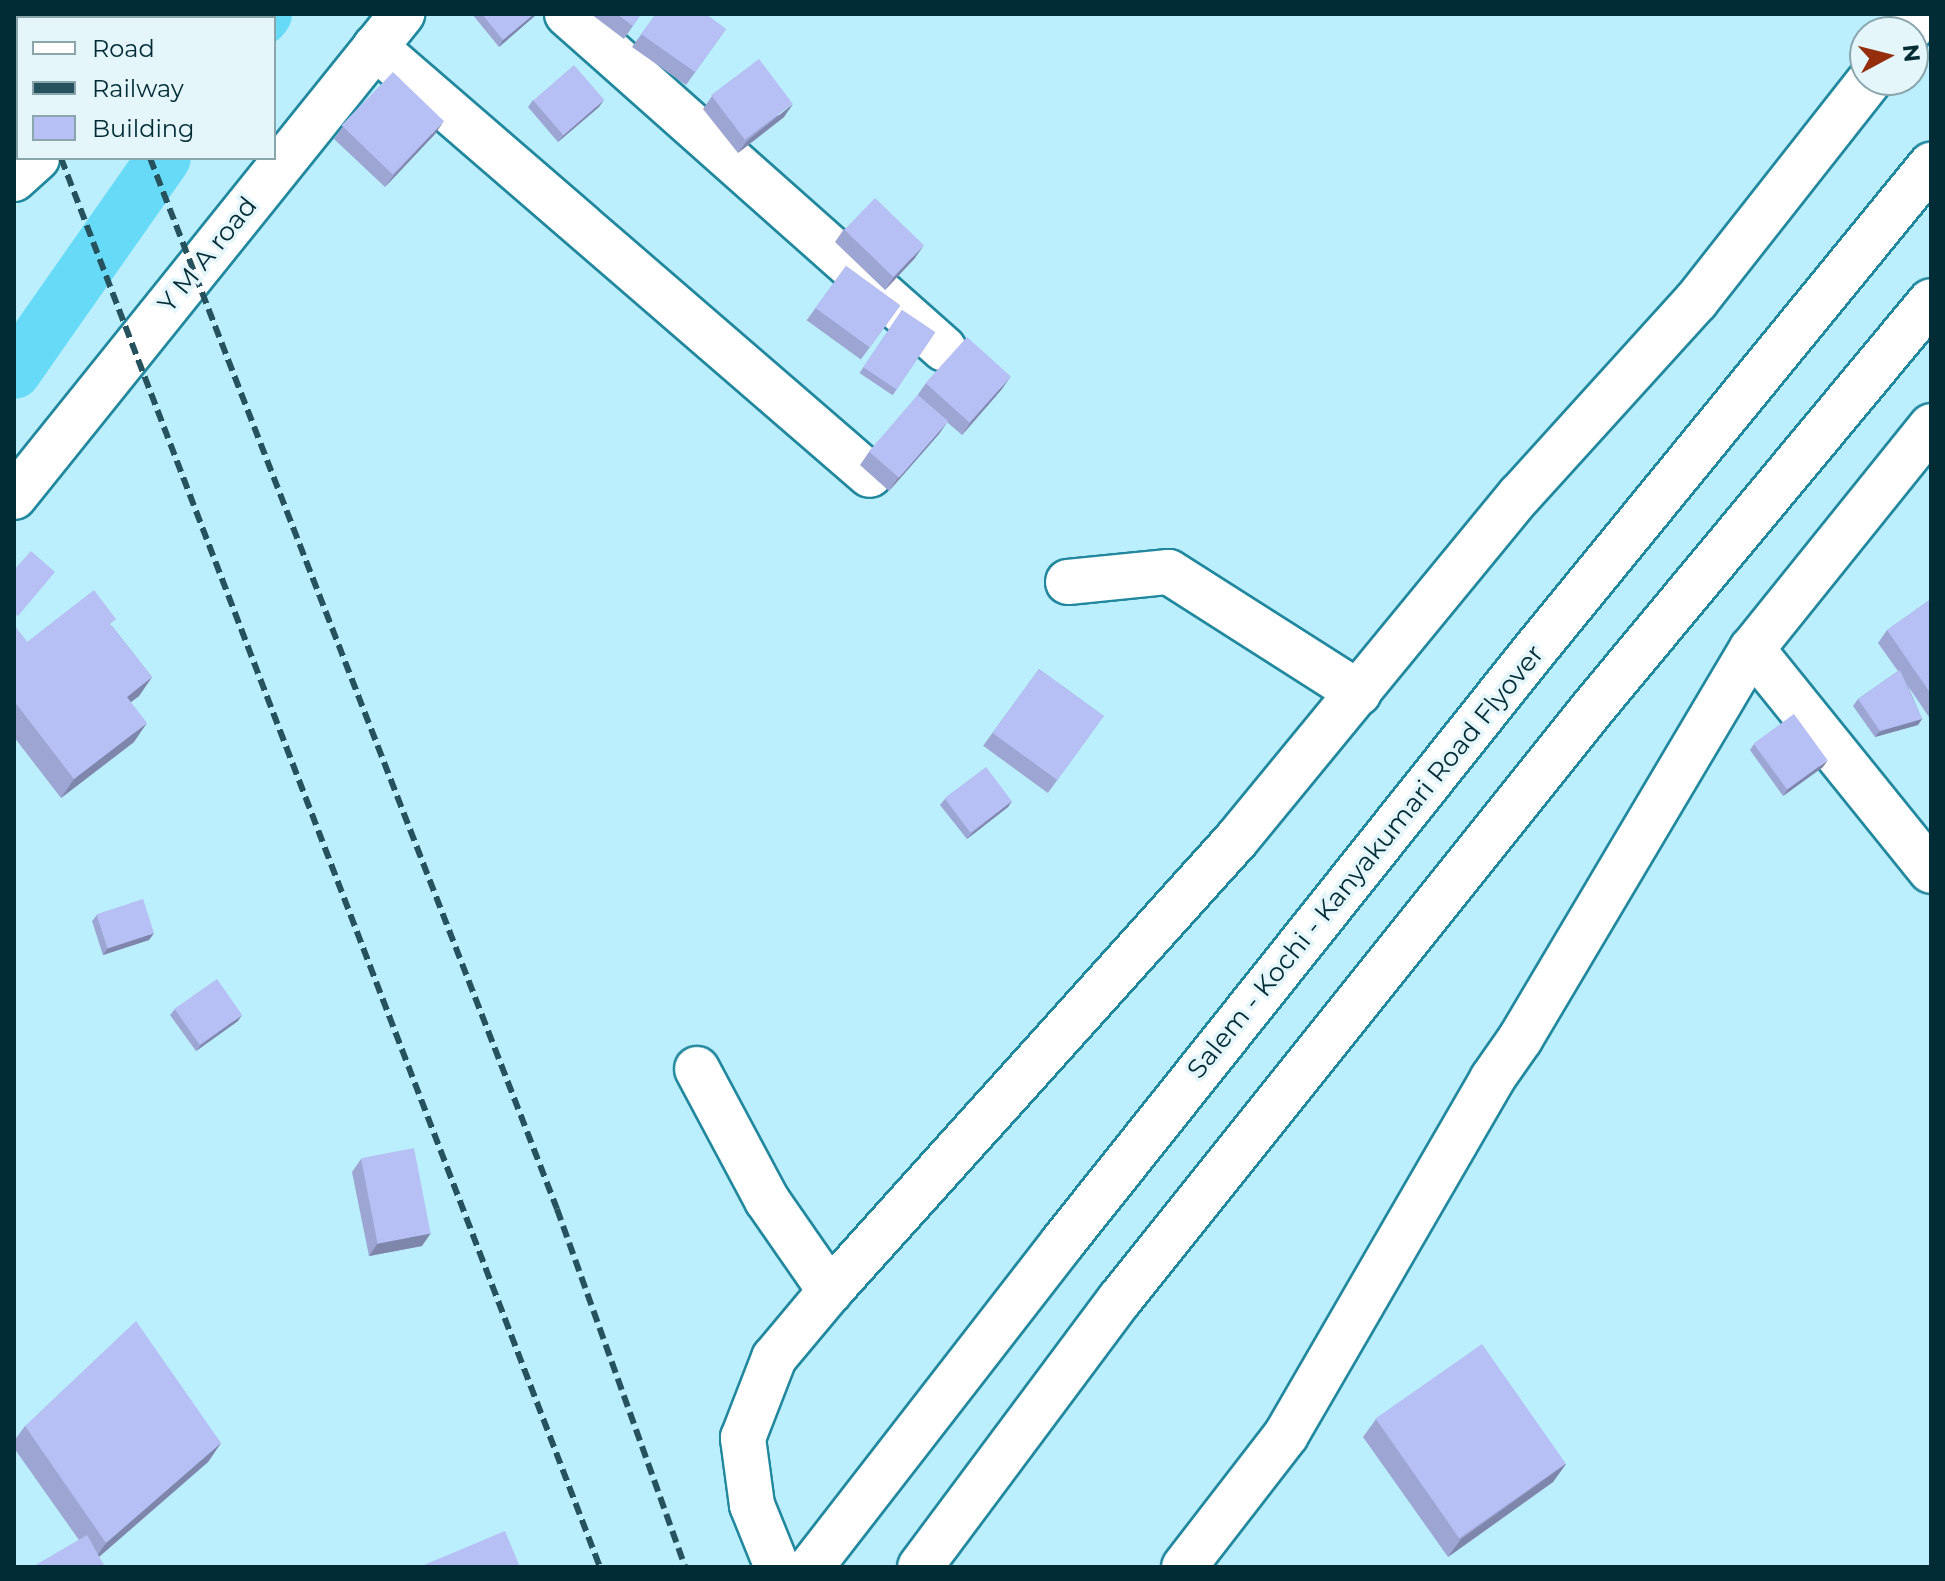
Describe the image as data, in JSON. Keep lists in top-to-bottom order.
{
  "streets": {
    "main road": ["Y M A road", "Salem - Kochi - Kanyakumari Road Flyover"]
  },
  "legend": ["Road", "Railway", "Building"],
  "north": "right"
}
